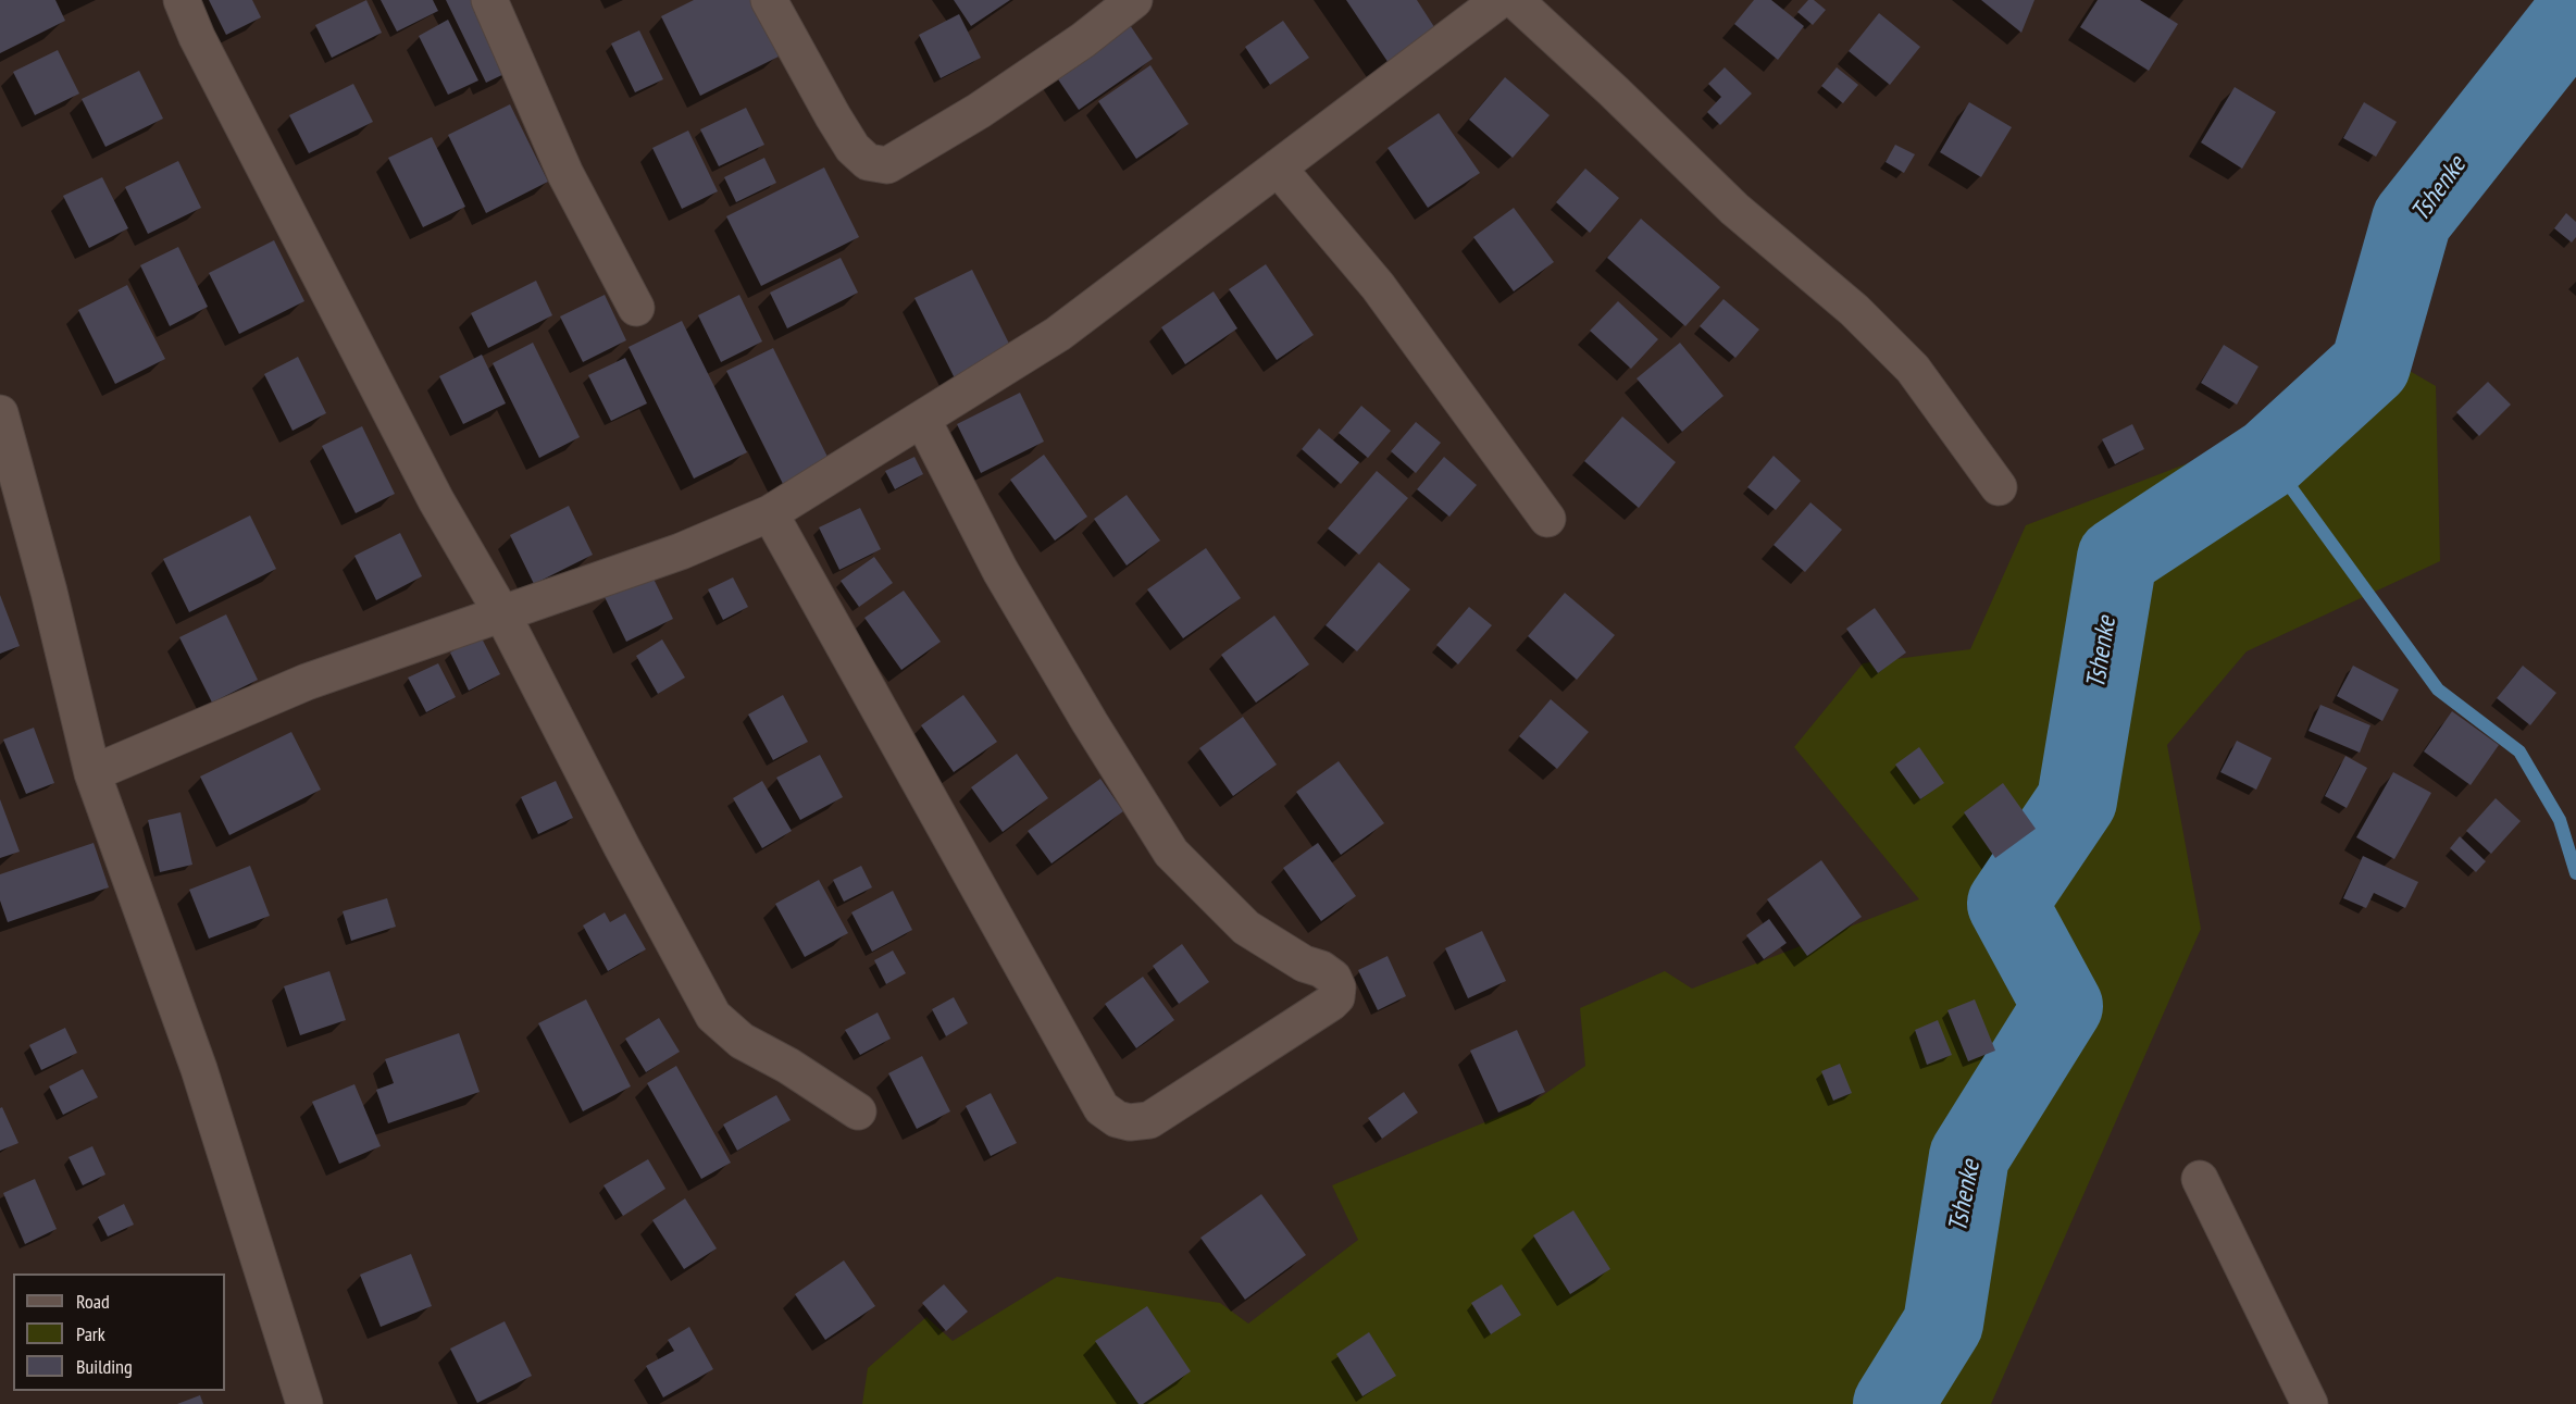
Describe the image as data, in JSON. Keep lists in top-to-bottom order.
{
  "water": ["Tshenke"],
  "legend": ["Road", "Park", "Building"]
}
